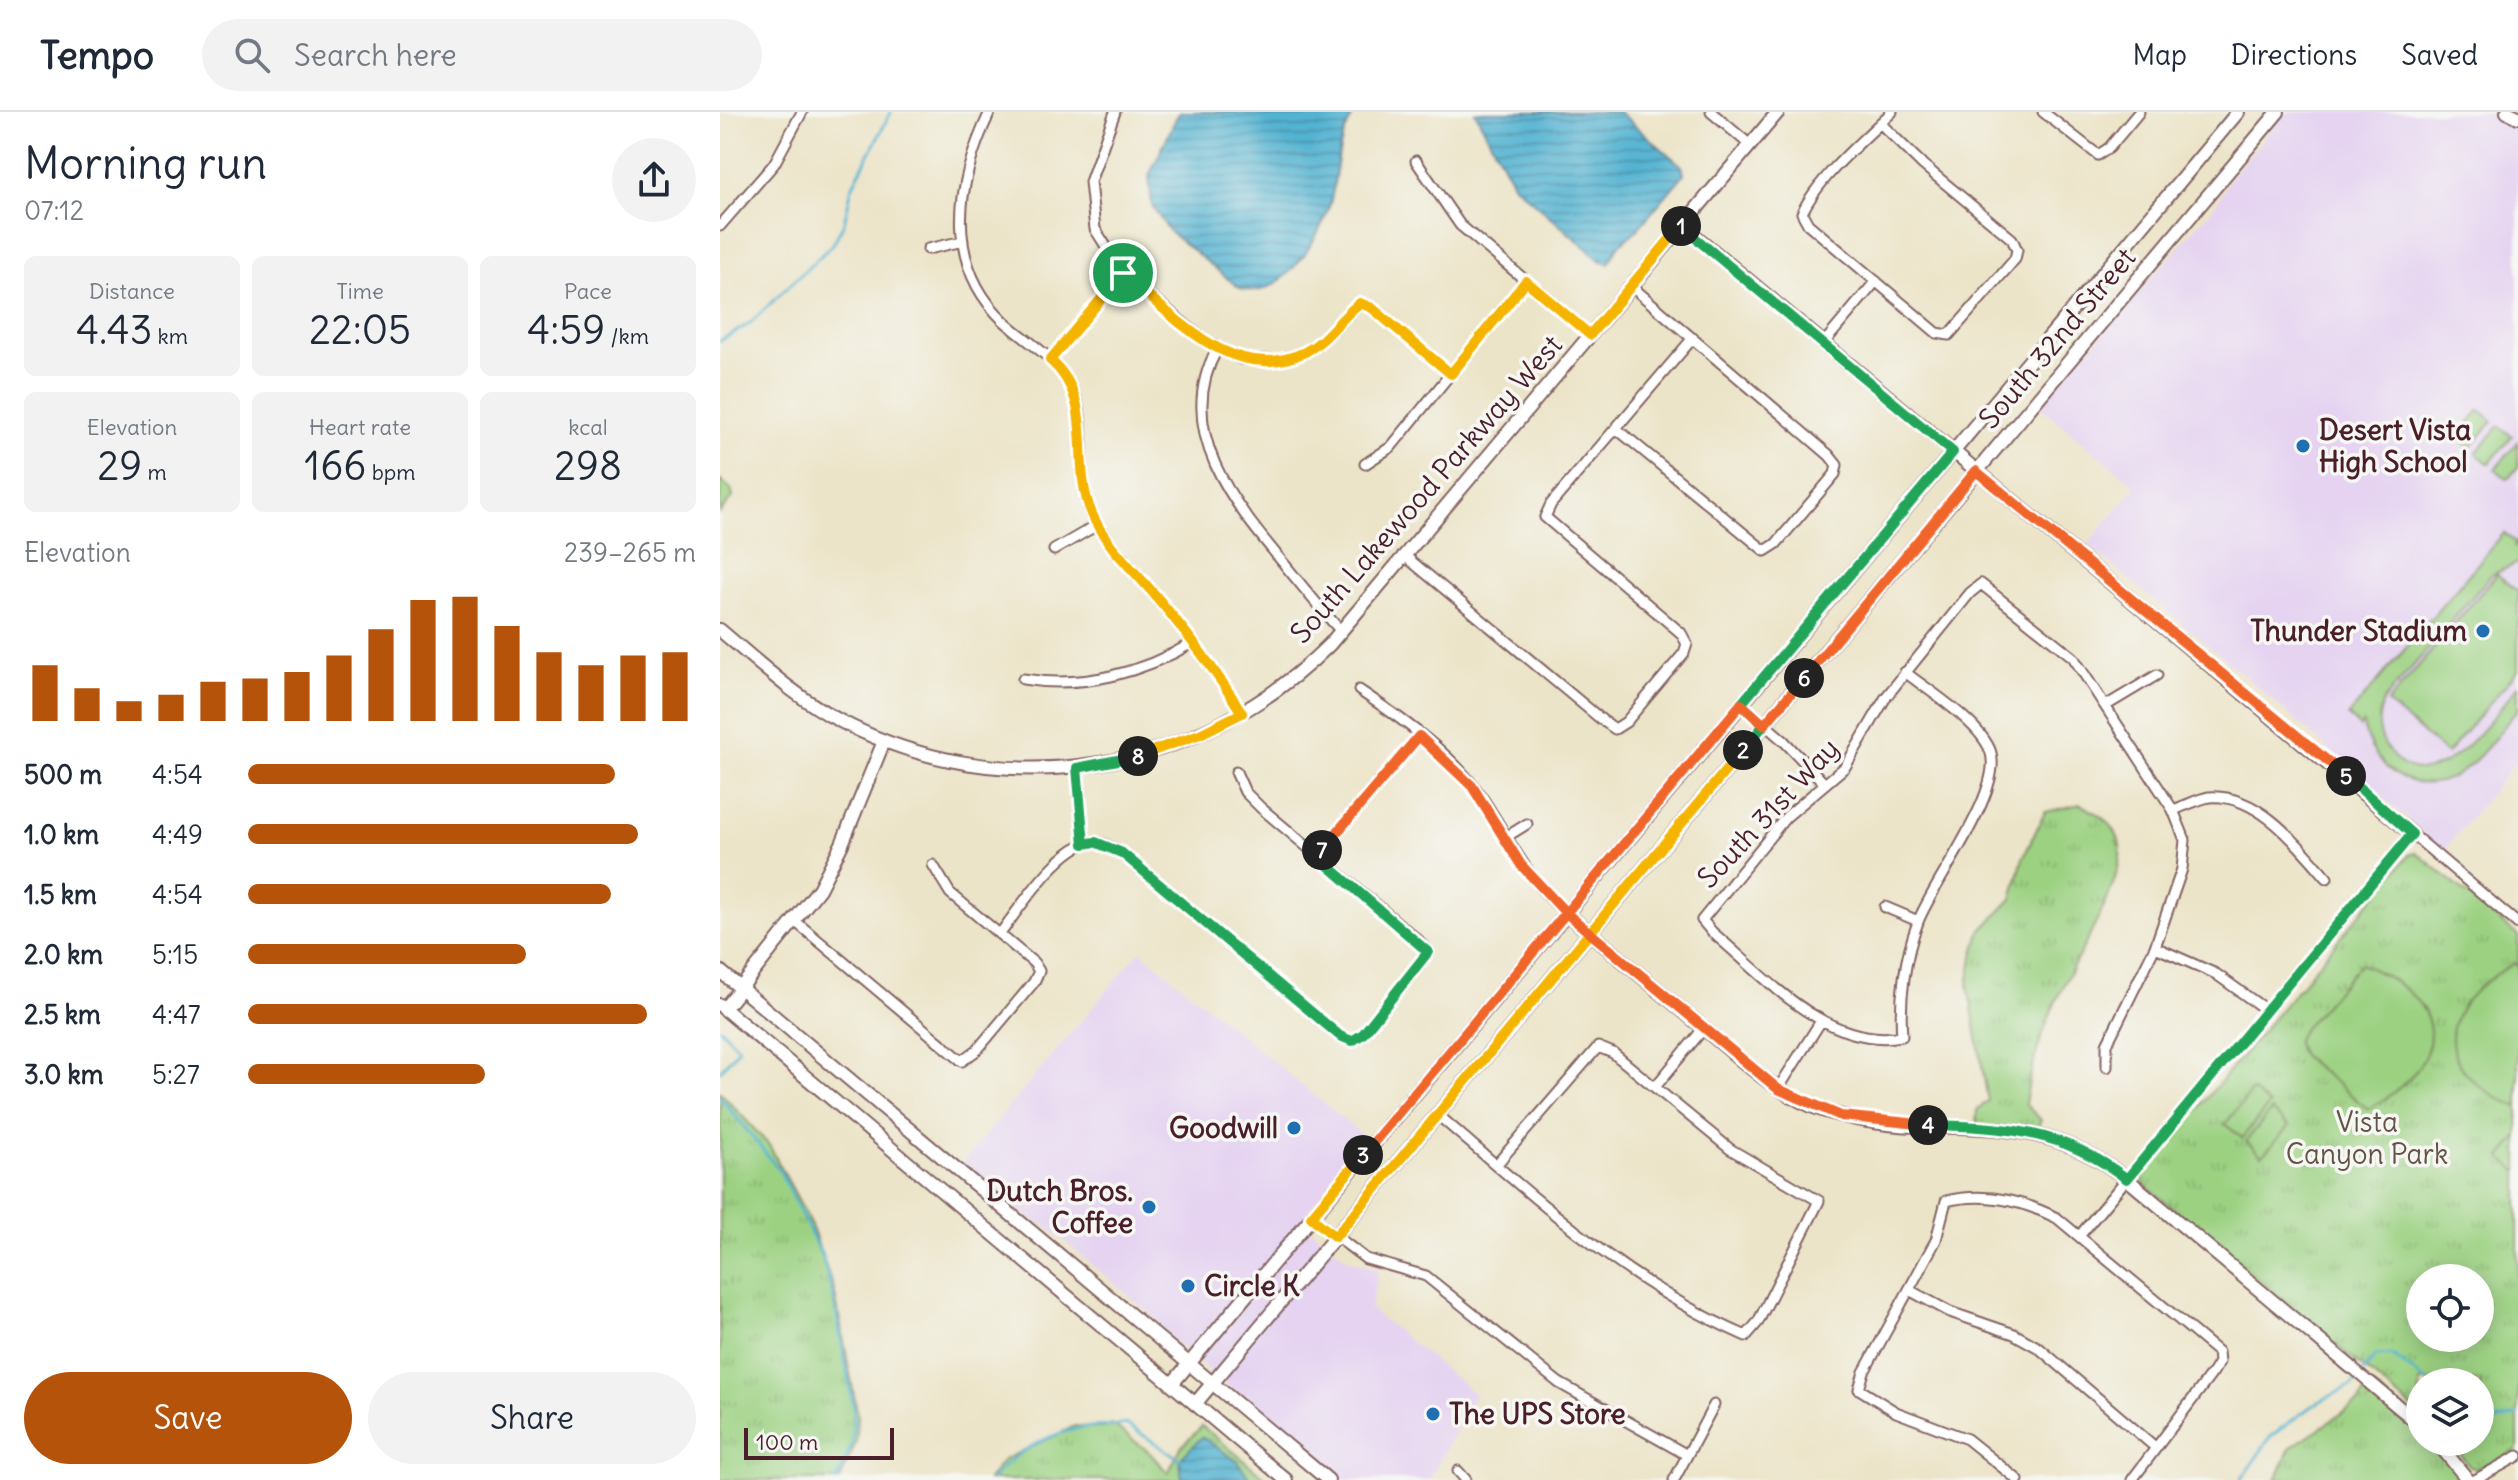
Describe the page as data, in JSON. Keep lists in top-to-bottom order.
{
  "streets": {
    "main road": ["South 32nd Street", "South Lakewood Parkway West"],
    "street": ["South 31st Way"]
  },
  "parks": ["Vista Canyon Park"],
  "places": [
    "Desert Vista High School",
    "Thunder Stadium",
    "Goodwill",
    "Dutch Bros. Coffee",
    "Circle K",
    "The UPS Store"
  ],
  "scale_bar": "100 m",
  "page": {
    "header": "Tempo",
    "search": "Search here",
    "nav": ["Map", "Directions", "Saved"],
    "heading": ["Morning run", "07:12"],
    "pins": [
      "1",
      "6",
      "2",
      "8",
      "5",
      "7",
      "4",
      "3"
    ],
    "stats": [
      ["Distance", "4.43 km"],
      ["Time", "22:05"],
      ["Pace", "4:59 /km"],
      ["Elevation", "29 m"],
      ["Heart rate", "166 bpm"],
      ["kcal", "298"]
    ],
    "chart": ["Elevation", "239–265 m"],
    "list": [
      {
        "name": "500 m",
        "note": "4:54"
      },
      {
        "name": "1.0 km",
        "note": "4:49"
      },
      {
        "name": "1.5 km",
        "note": "4:54"
      },
      {
        "name": "2.0 km",
        "note": "5:15"
      },
      {
        "name": "2.5 km",
        "note": "4:47"
      },
      {
        "name": "3.0 km",
        "note": "5:27"
      }
    ],
    "buttons": ["Save", "Share"],
    "scale": "100 m"
  }
}
